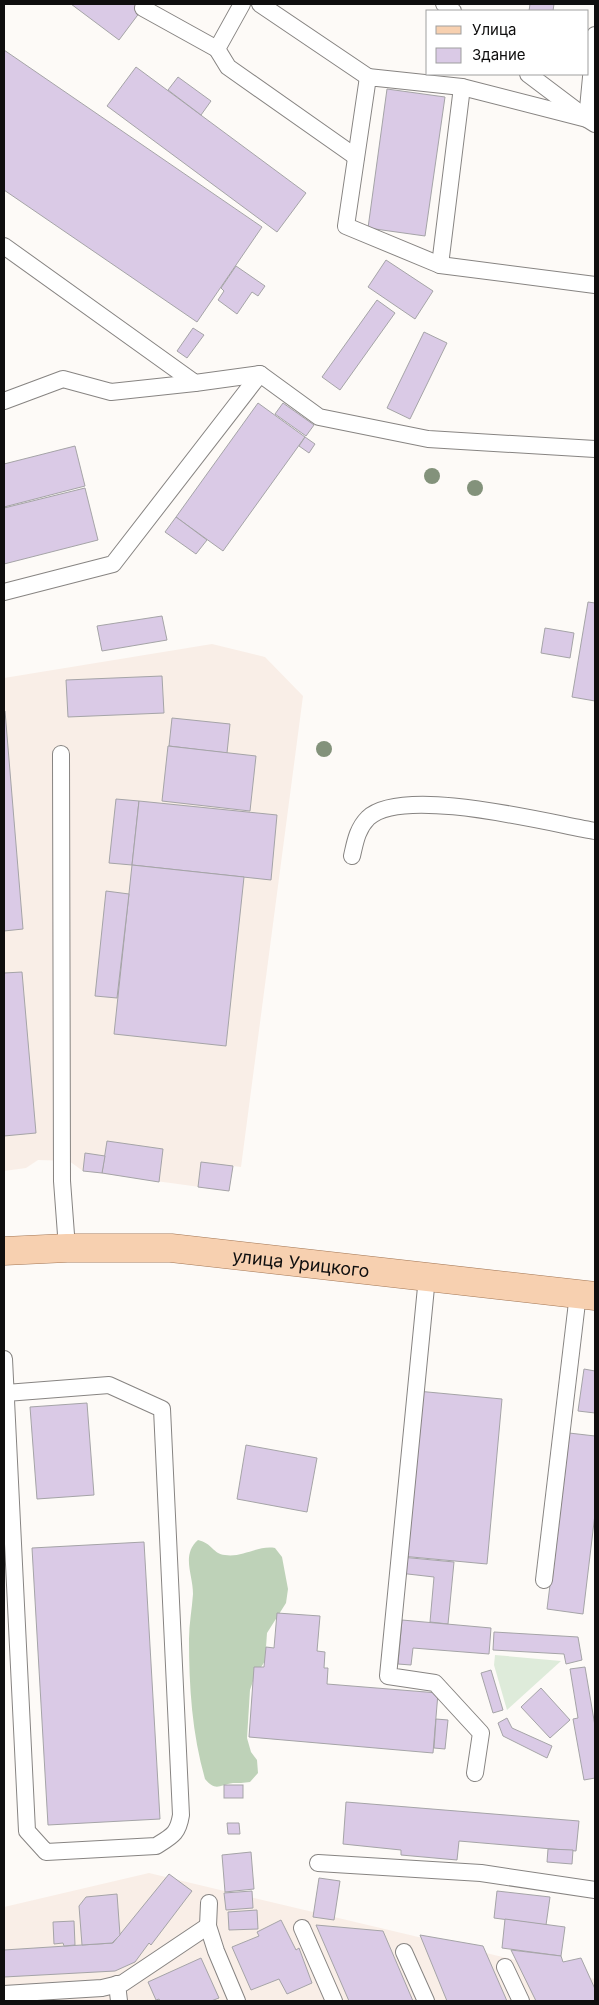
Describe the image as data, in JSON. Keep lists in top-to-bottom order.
{
  "streets": {
    "main road": ["улица Урицкого"]
  },
  "legend": ["Улица", "Здание"]
}
